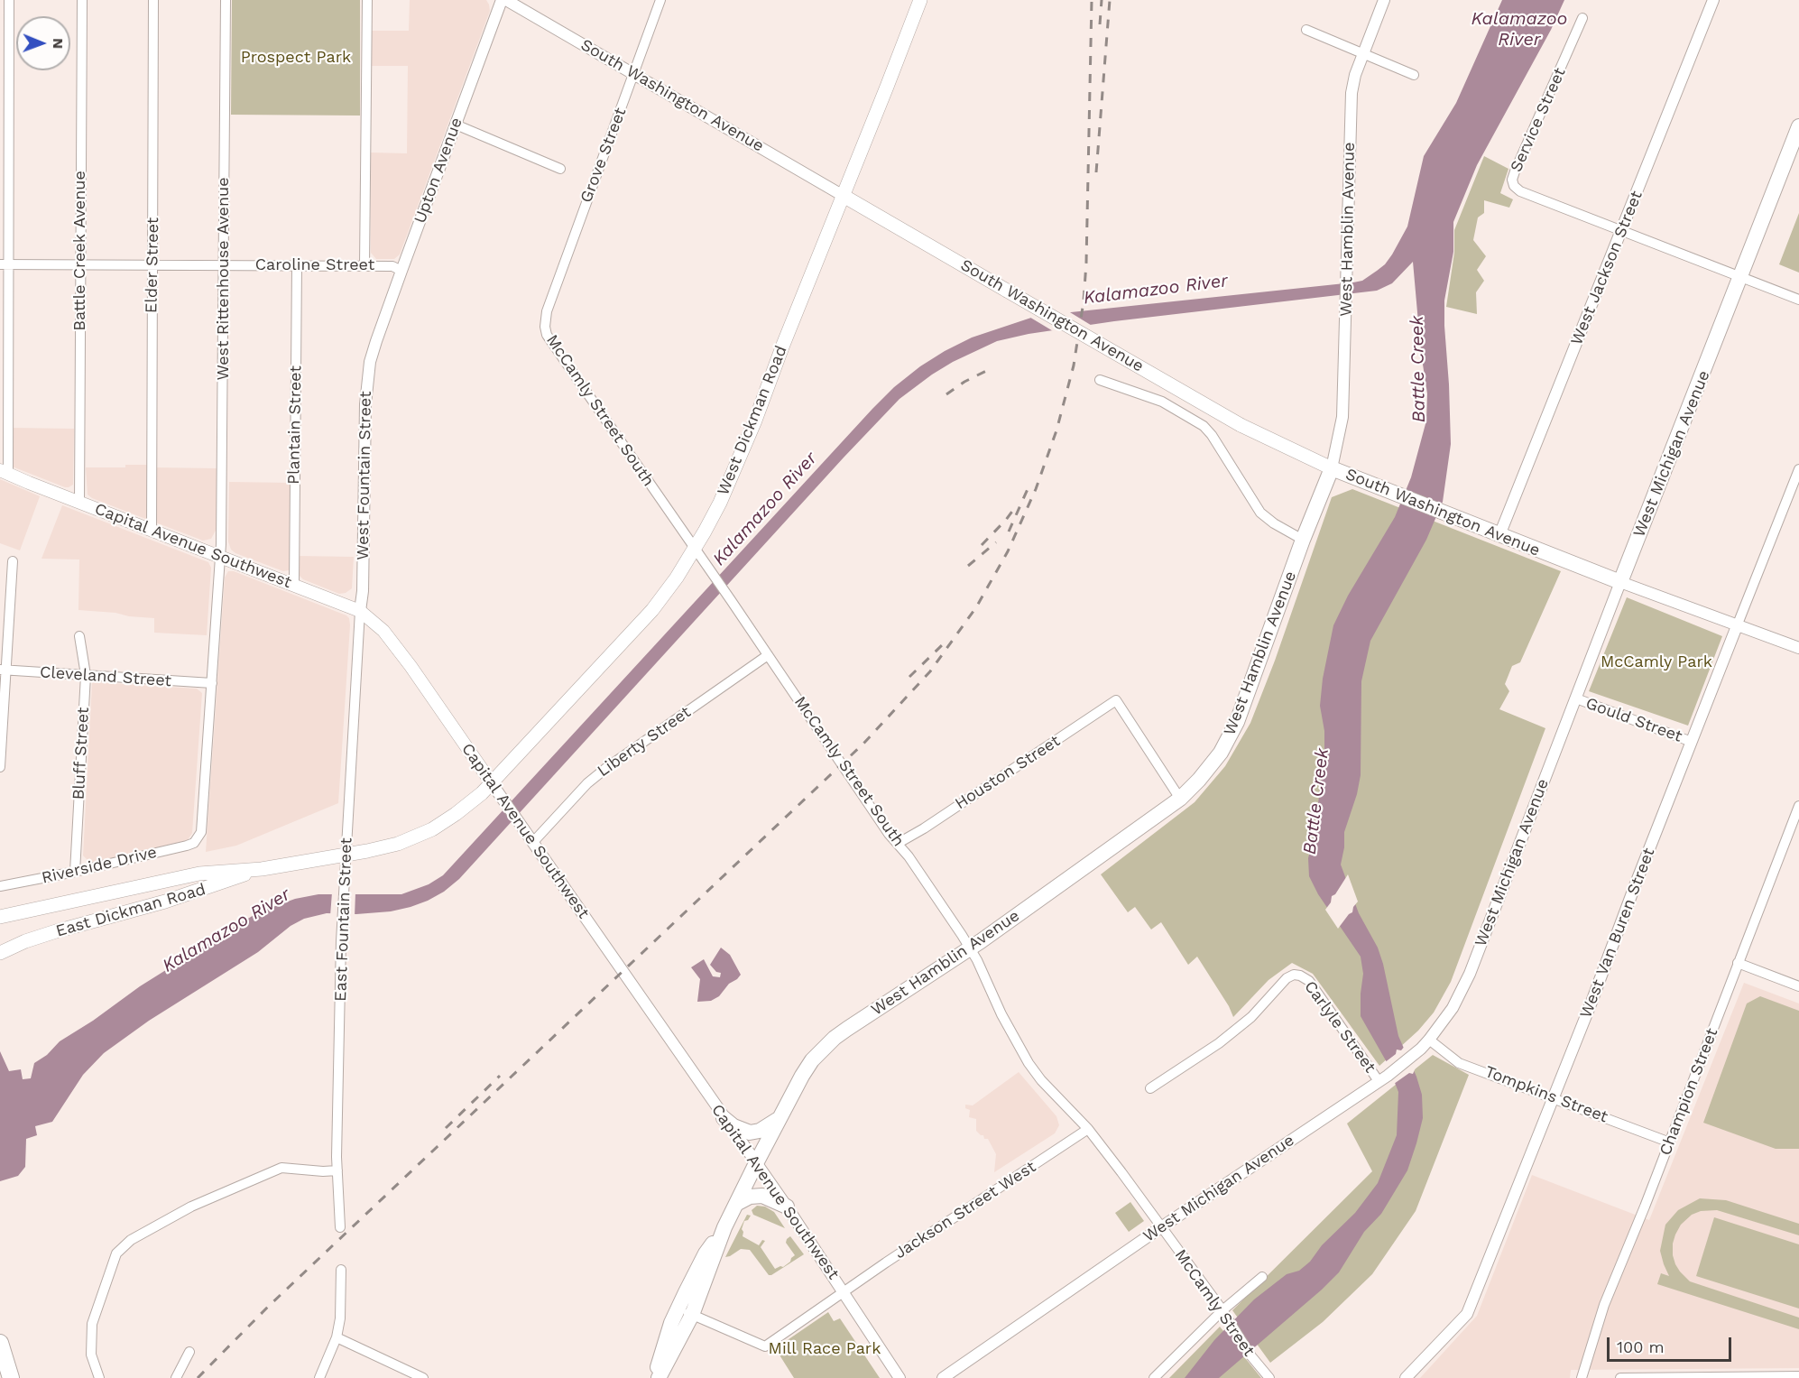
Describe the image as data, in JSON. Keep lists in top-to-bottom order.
{
  "streets": {
    "highway": ["South Washington Avenue", "West Hamblin Avenue", "West Michigan Avenue"],
    "main road": ["West Dickman Road", "Capital Avenue Southwest", "East Dickman Road"],
    "street": [
      "Service Street",
      "Grove Street",
      "Upton Avenue",
      "Battle Creek Avenue",
      "Elder Street",
      "Caroline Street",
      "West Jackson Street",
      "West Rittenhouse Avenue",
      "McCamly Street South",
      "Plantain Street",
      "West Fountain Street",
      "Cleveland Street",
      "Gould Street",
      "Liberty Street",
      "Bluff Street",
      "Houston Street",
      "Riverside Drive",
      "East Fountain Street",
      "West Van Buren Street",
      "Carlyle Street",
      "Champion Street",
      "Tompkins Street",
      "Jackson Street West",
      "McCamly Street"
    ]
  },
  "crossings": [
    ["South Washington Avenue", "Grove Street"],
    ["South Washington Avenue", "West Hamblin Avenue"],
    ["South Washington Avenue", "West Jackson Street"],
    ["South Washington Avenue", "West Dickman Road"],
    ["South Washington Avenue", "West Michigan Avenue"],
    ["Service Street", "West Jackson Street"],
    ["Grove Street", "McCamly Street South"],
    ["Upton Avenue", "Caroline Street"],
    ["Upton Avenue", "West Fountain Street"],
    ["West Hamblin Avenue", "McCamly Street South"],
    ["West Hamblin Avenue", "Capital Avenue Southwest"],
    ["West Hamblin Avenue", "Houston Street"],
    ["West Hamblin Avenue", "Jackson Street West"],
    ["Battle Creek Avenue", "Caroline Street"],
    ["Battle Creek Avenue", "Capital Avenue Southwest"],
    ["Elder Street", "Caroline Street"],
    ["Elder Street", "Capital Avenue Southwest"],
    ["Caroline Street", "West Rittenhouse Avenue"],
    ["Caroline Street", "Plantain Street"],
    ["West Rittenhouse Avenue", "Capital Avenue Southwest"],
    ["West Rittenhouse Avenue", "Cleveland Street"],
    ["West Rittenhouse Avenue", "Riverside Drive"],
    ["McCamly Street South", "West Dickman Road"],
    ["McCamly Street South", "West Michigan Avenue"],
    ["McCamly Street South", "Liberty Street"],
    ["McCamly Street South", "Houston Street"],
    ["McCamly Street South", "Jackson Street West"],
    ["McCamly Street South", "McCamly Street"],
    ["West Dickman Road", "Capital Avenue Southwest"],
    ["West Dickman Road", "East Dickman Road"],
    ["Plantain Street", "Capital Avenue Southwest"],
    ["West Michigan Avenue", "Gould Street"],
    ["West Michigan Avenue", "Carlyle Street"],
    ["West Michigan Avenue", "Tompkins Street"],
    ["West Michigan Avenue", "McCamly Street"],
    ["West Fountain Street", "Capital Avenue Southwest"],
    ["West Fountain Street", "East Fountain Street"],
    ["Capital Avenue Southwest", "Liberty Street"],
    ["Capital Avenue Southwest", "East Dickman Road"],
    ["Capital Avenue Southwest", "East Fountain Street"],
    ["Capital Avenue Southwest", "Jackson Street West"],
    ["Cleveland Street", "Bluff Street"],
    ["Gould Street", "West Van Buren Street"],
    ["Bluff Street", "Riverside Drive"],
    ["East Dickman Road", "East Fountain Street"],
    ["West Van Buren Street", "Tompkins Street"],
    ["Champion Street", "Tompkins Street"]
  ],
  "water": ["Kalamazoo River", "Battle Creek"],
  "parks": ["Prospect Park", "McCamly Park", "Mill Race Park"],
  "scale_bar": "100 m",
  "north": "right"
}
